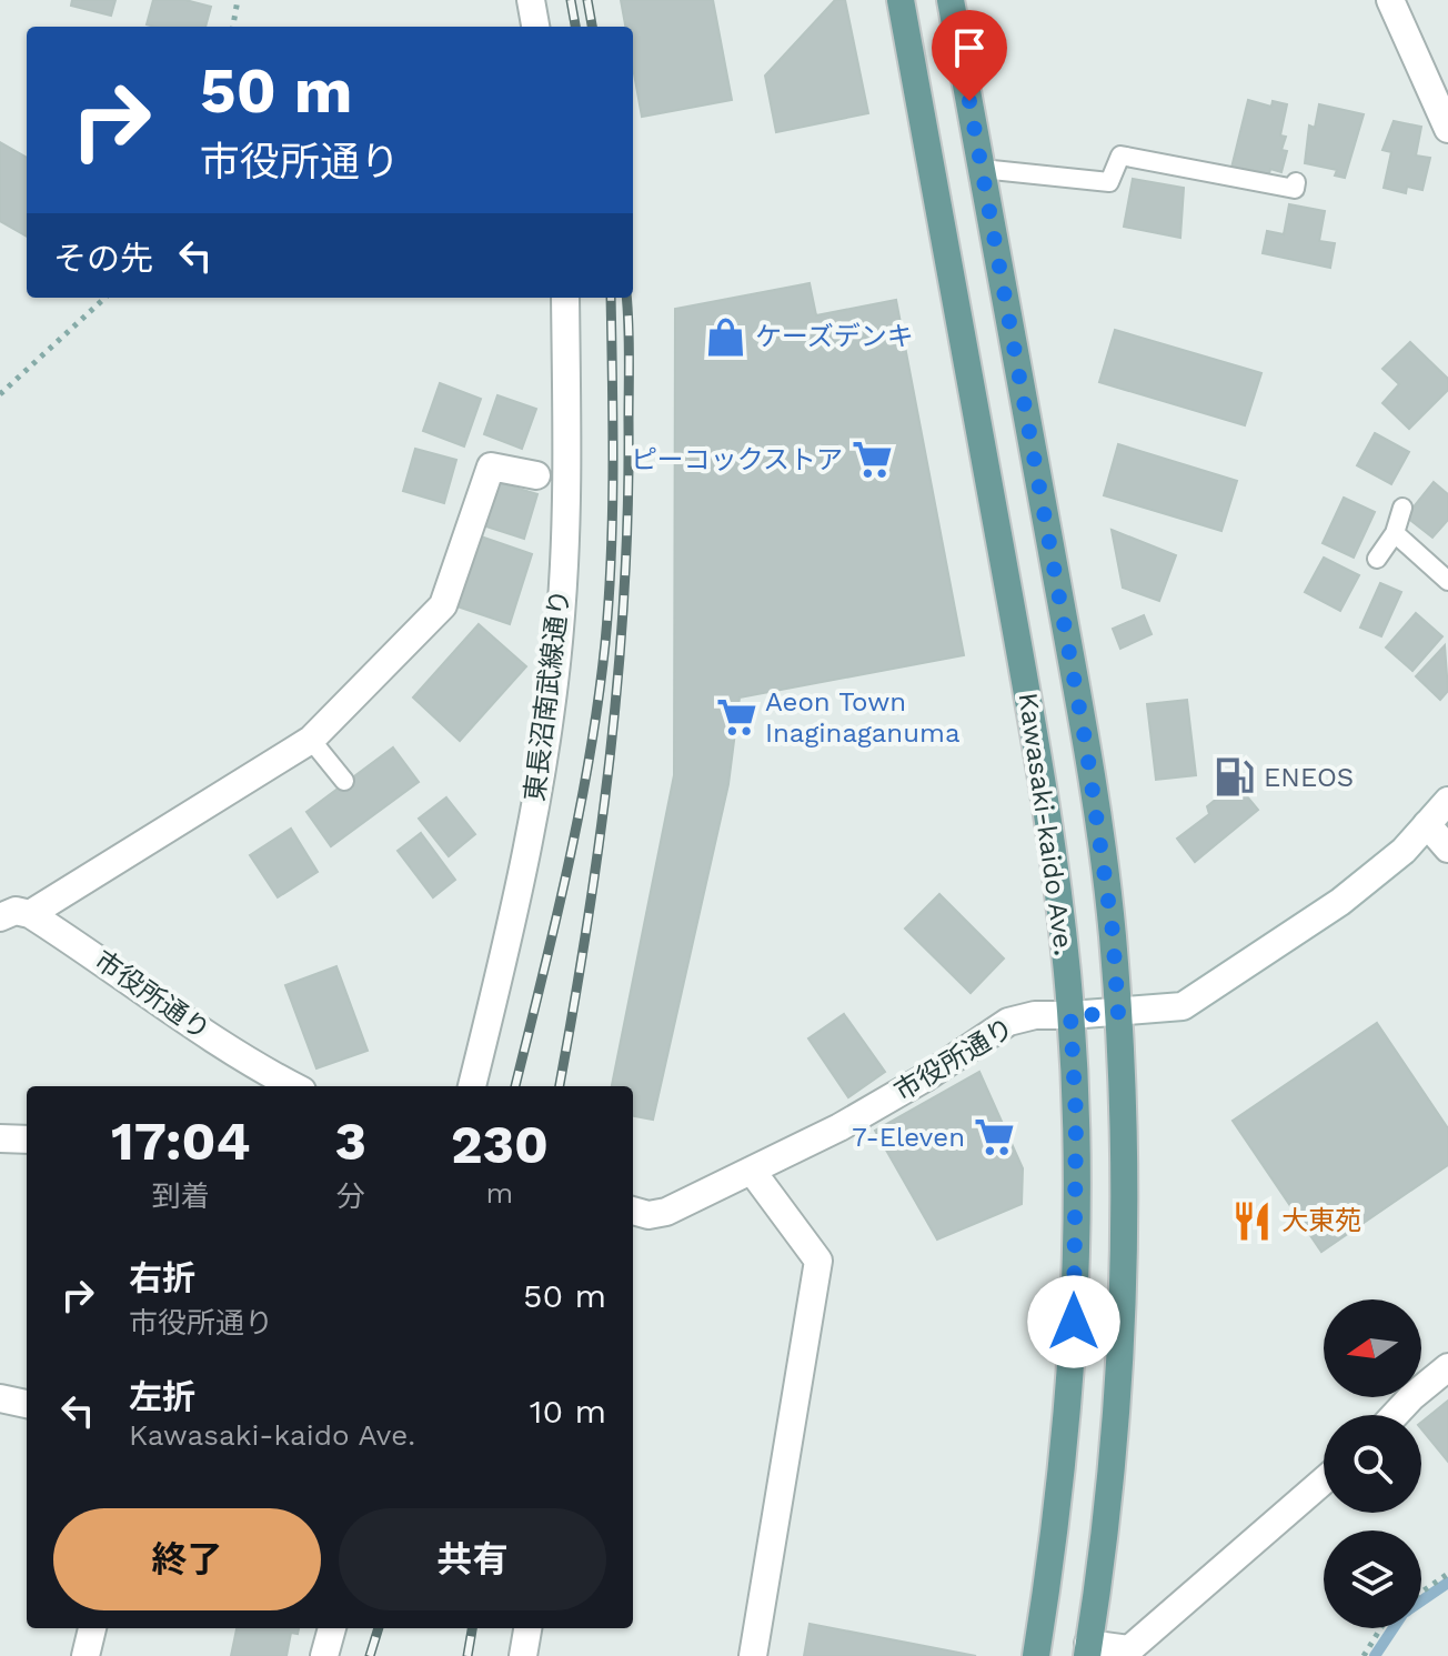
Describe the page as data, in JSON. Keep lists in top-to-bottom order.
{
  "streets": {
    "main road": ["Kawasaki-kaido Ave."],
    "street": ["東長沼南武線通り", "市役所通り"]
  },
  "crossings": [
    ["Kawasaki-kaido Ave.", "市役所通り"]
  ],
  "places": {
    "shop": ["ケーズデンキ"],
    "supermarket": ["ピーコックストア", "Aeon Town Inaginaganuma", "7-Eleven"],
    "fuel station": ["ENEOS"],
    "restaurant": ["大東苑"]
  },
  "north": "left",
  "page": {
    "turn": ["50 m", "市役所通り"],
    "then": "その先",
    "eta": [
      "17:04",
      "到着",
      "3",
      "分",
      "230",
      "m"
    ],
    "list": [
      {
        "name": "右折",
        "note": "市役所通り",
        "value": "50 m"
      },
      {
        "name": "左折",
        "note": "Kawasaki-kaido Ave.",
        "value": "10 m"
      }
    ],
    "buttons": ["終了", "共有"]
  }
}
